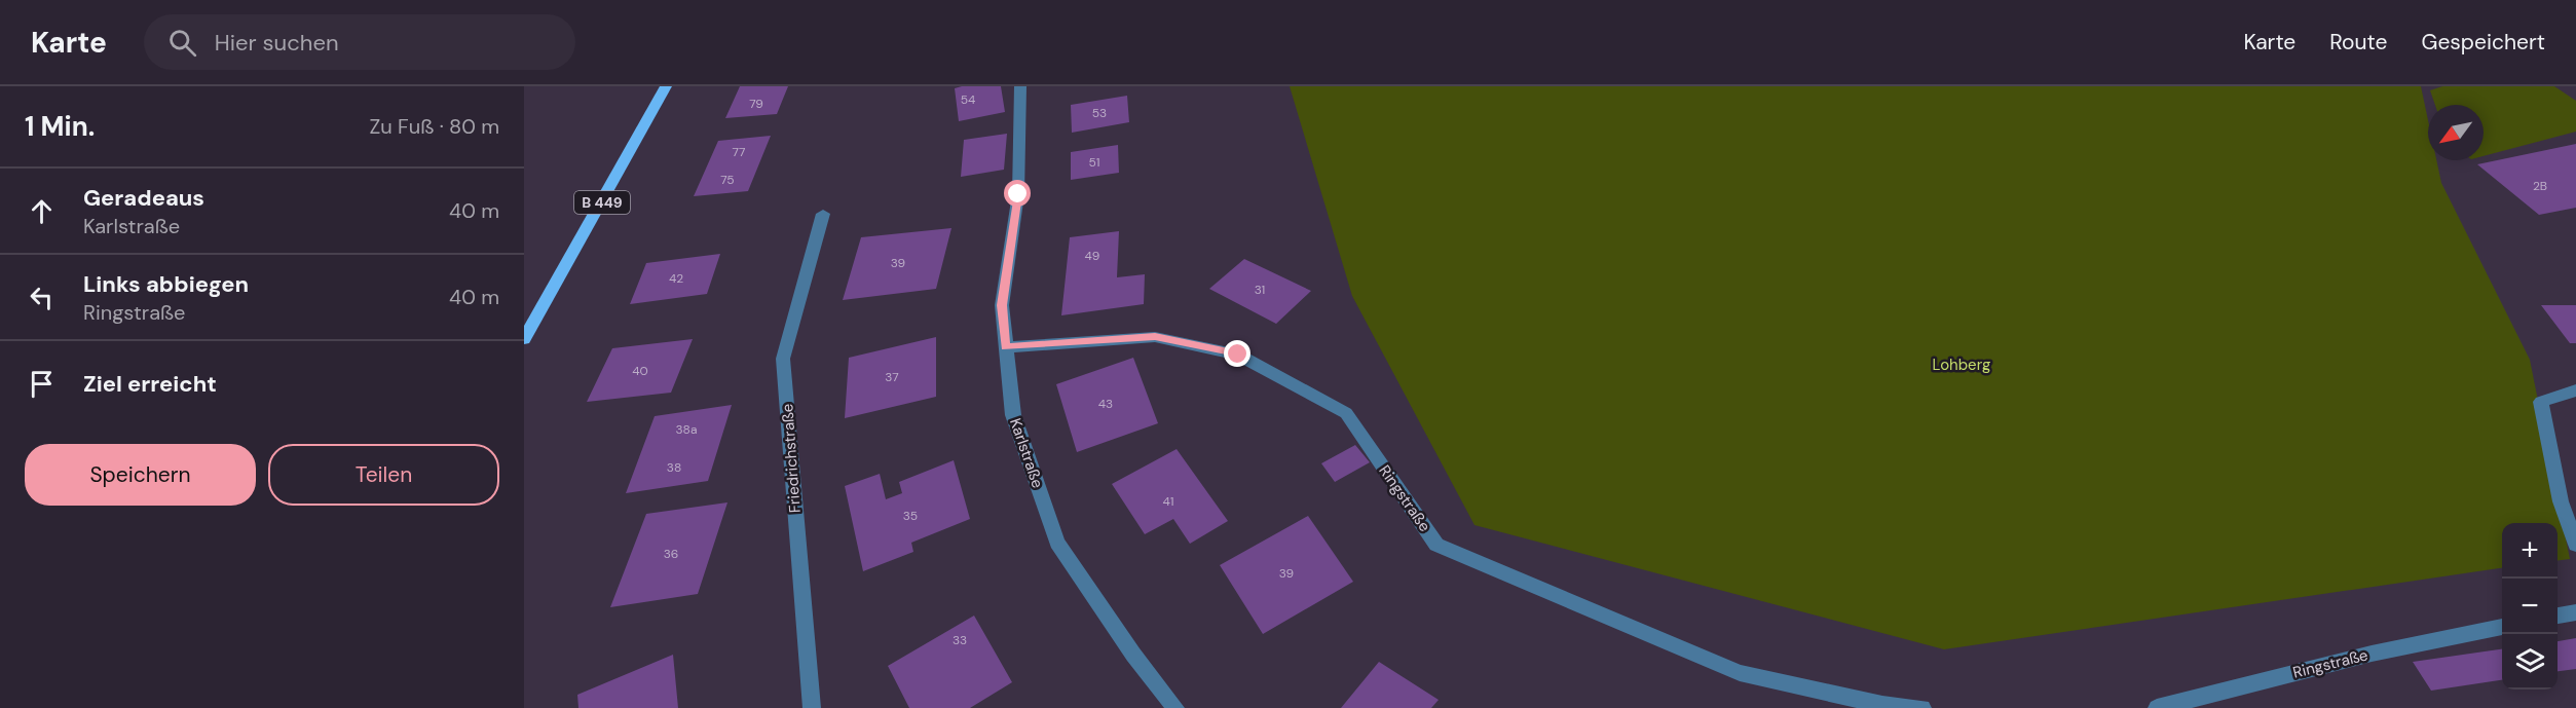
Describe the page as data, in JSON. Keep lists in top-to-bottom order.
{
  "streets": {
    "main road": ["B 449"],
    "street": ["Karlstraße", "Friedrichstraße", "Ringstraße"]
  },
  "crossings": [
    ["Karlstraße", "Ringstraße"]
  ],
  "parks": ["Lohberg"],
  "house_numbers": [
    "54",
    "79",
    "53",
    "77",
    "51",
    "75",
    "2B",
    "49",
    "39",
    "42",
    "31",
    "40",
    "37",
    "43",
    "38a",
    "38",
    "41",
    "35",
    "36",
    "39",
    "33"
  ],
  "north": "bottom left",
  "page": {
    "header": "Karte",
    "search": "Hier suchen",
    "nav": ["Karte", "Route", "Gespeichert"],
    "heading": ["1 Min.", "Zu Fuß · 80 m"],
    "list": [
      ["Geradeaus", "Karlstraße", "40 m"],
      ["Links abbiegen", "Ringstraße", "40 m"],
      "Ziel erreicht"
    ],
    "buttons": ["Speichern", "Teilen"],
    "map_buttons": ["+", "−"]
  }
}
